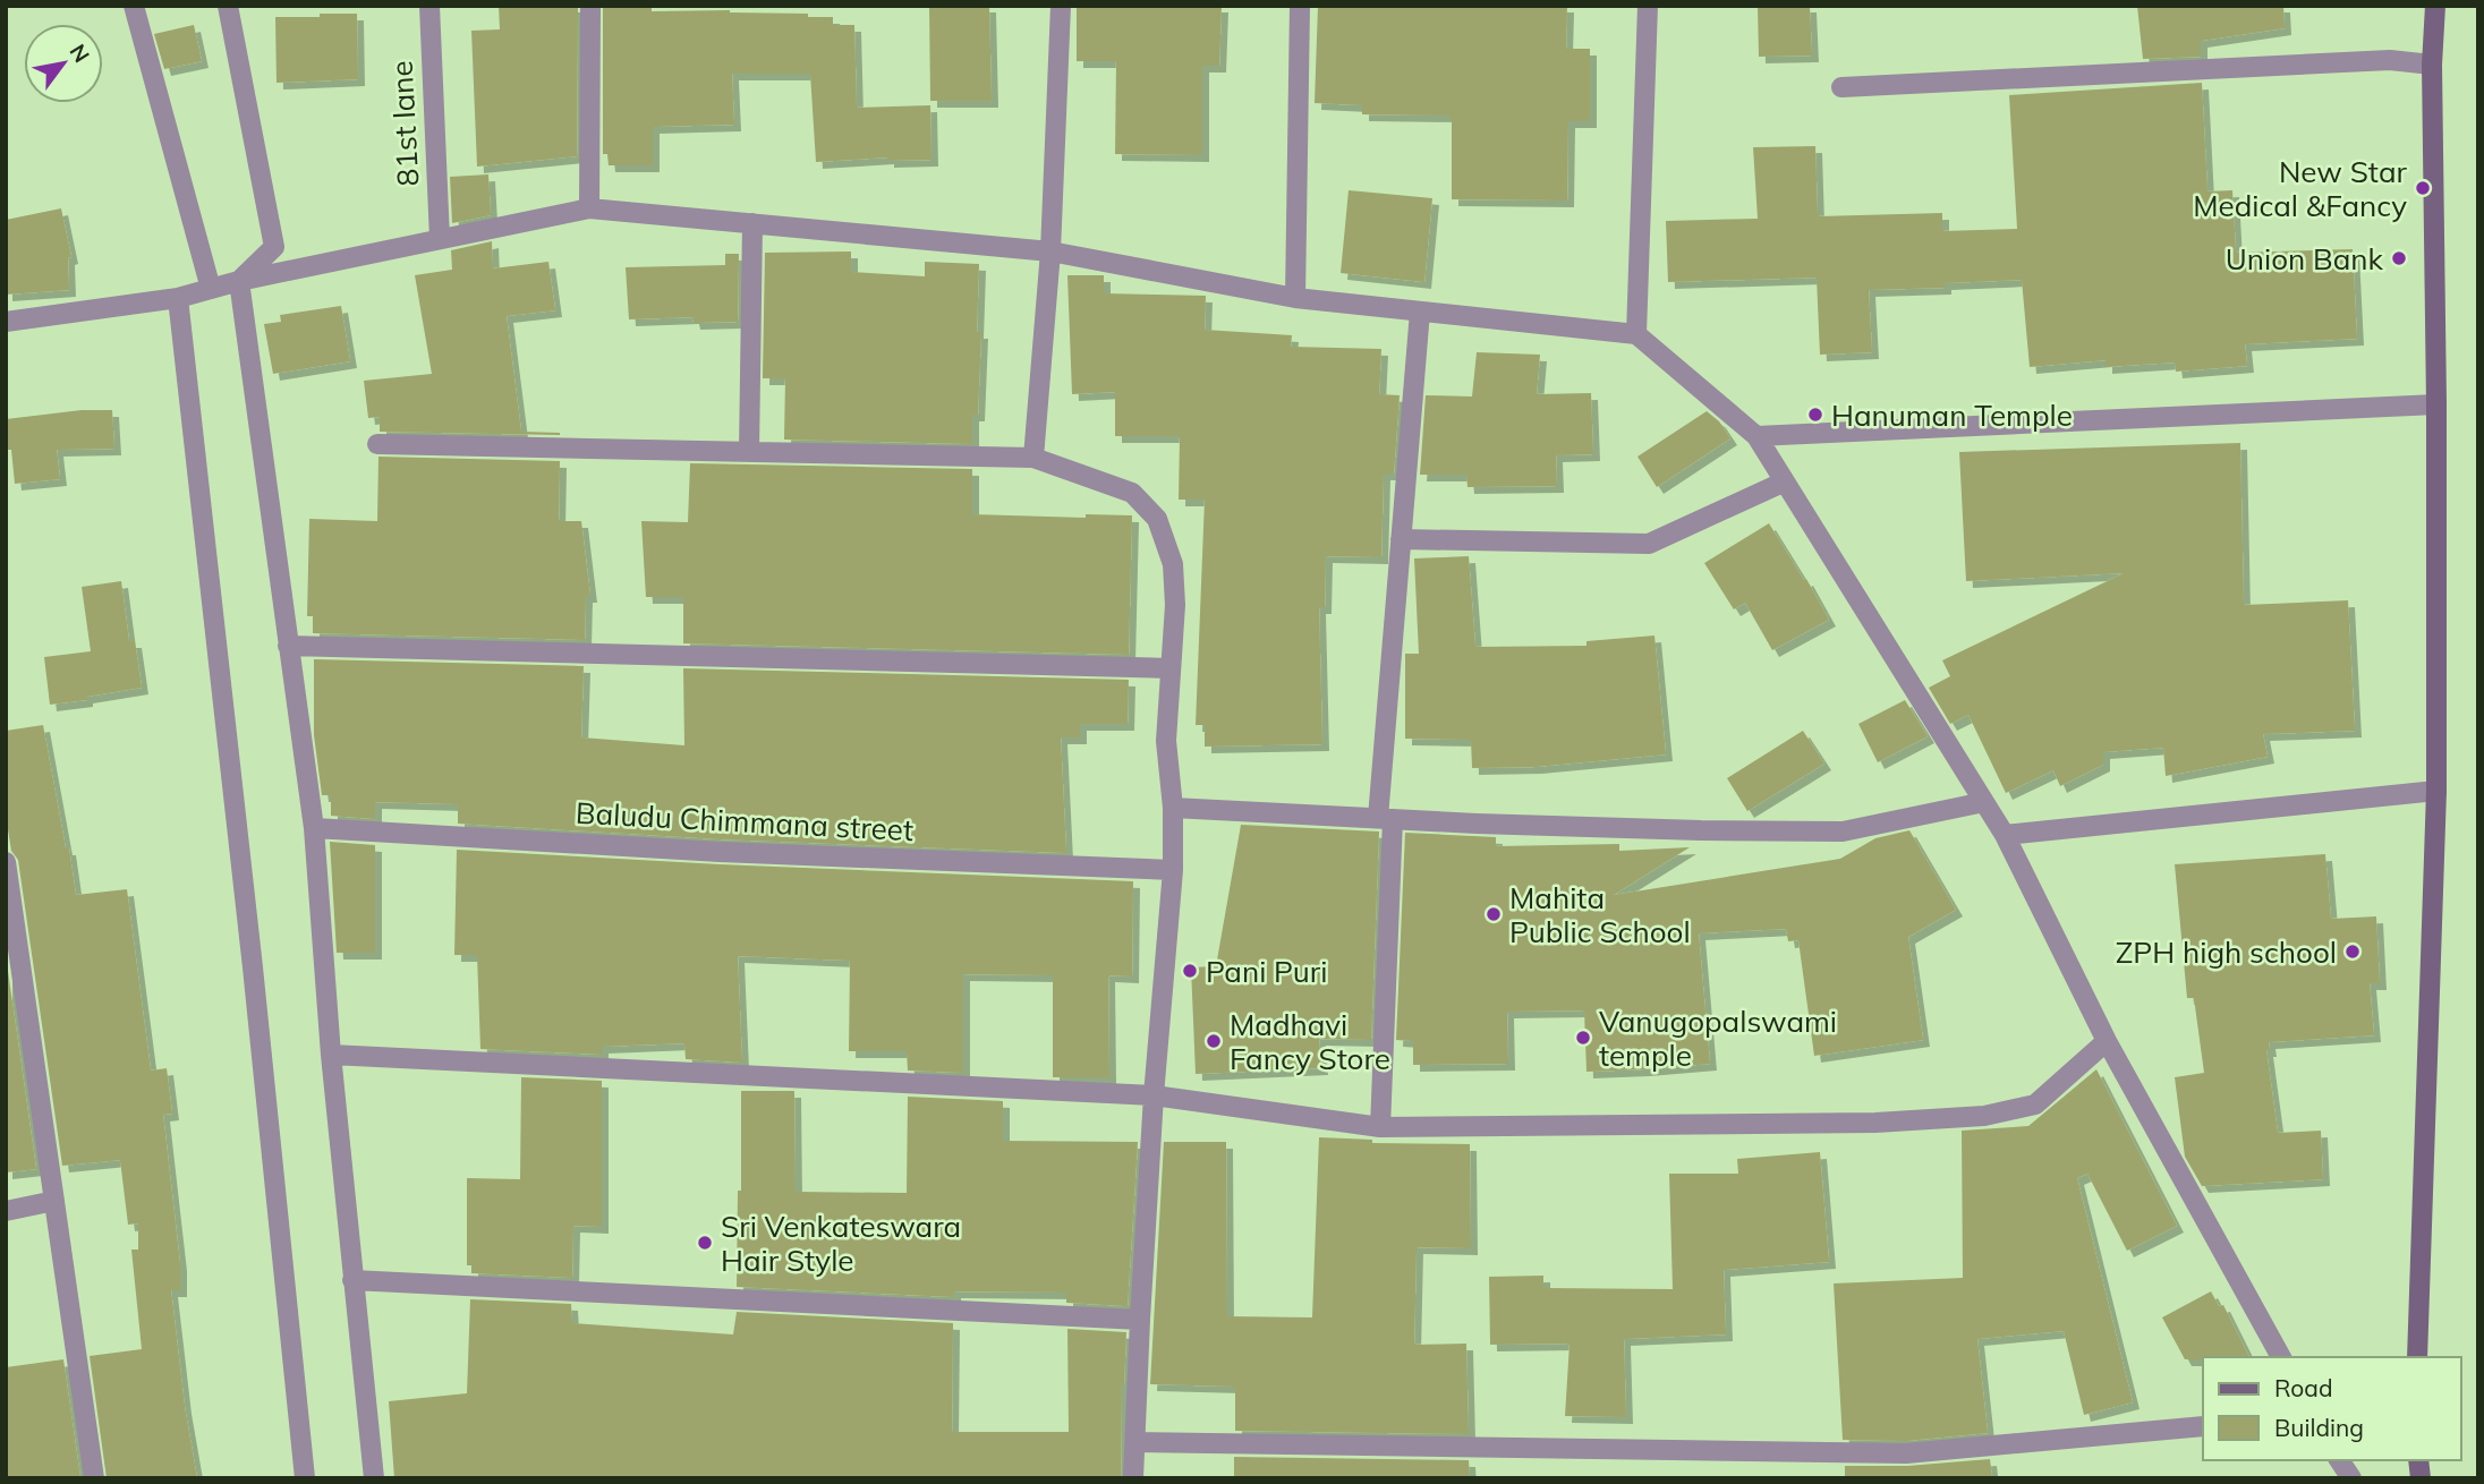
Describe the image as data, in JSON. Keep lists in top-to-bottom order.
{
  "streets": {
    "street": ["81st lane", "Baludu Chimmana street"]
  },
  "places": [
    "New Star Medical &Fancy",
    "Union Bank",
    "Hanuman Temple",
    "Mahita Public School",
    "ZPH high school",
    "Pani Puri",
    "Vanugopalswami temple",
    "Madhavi Fancy Store",
    "Sri Venkateswara Hair Style"
  ],
  "legend": ["Road", "Building"],
  "north": "top right"
}
